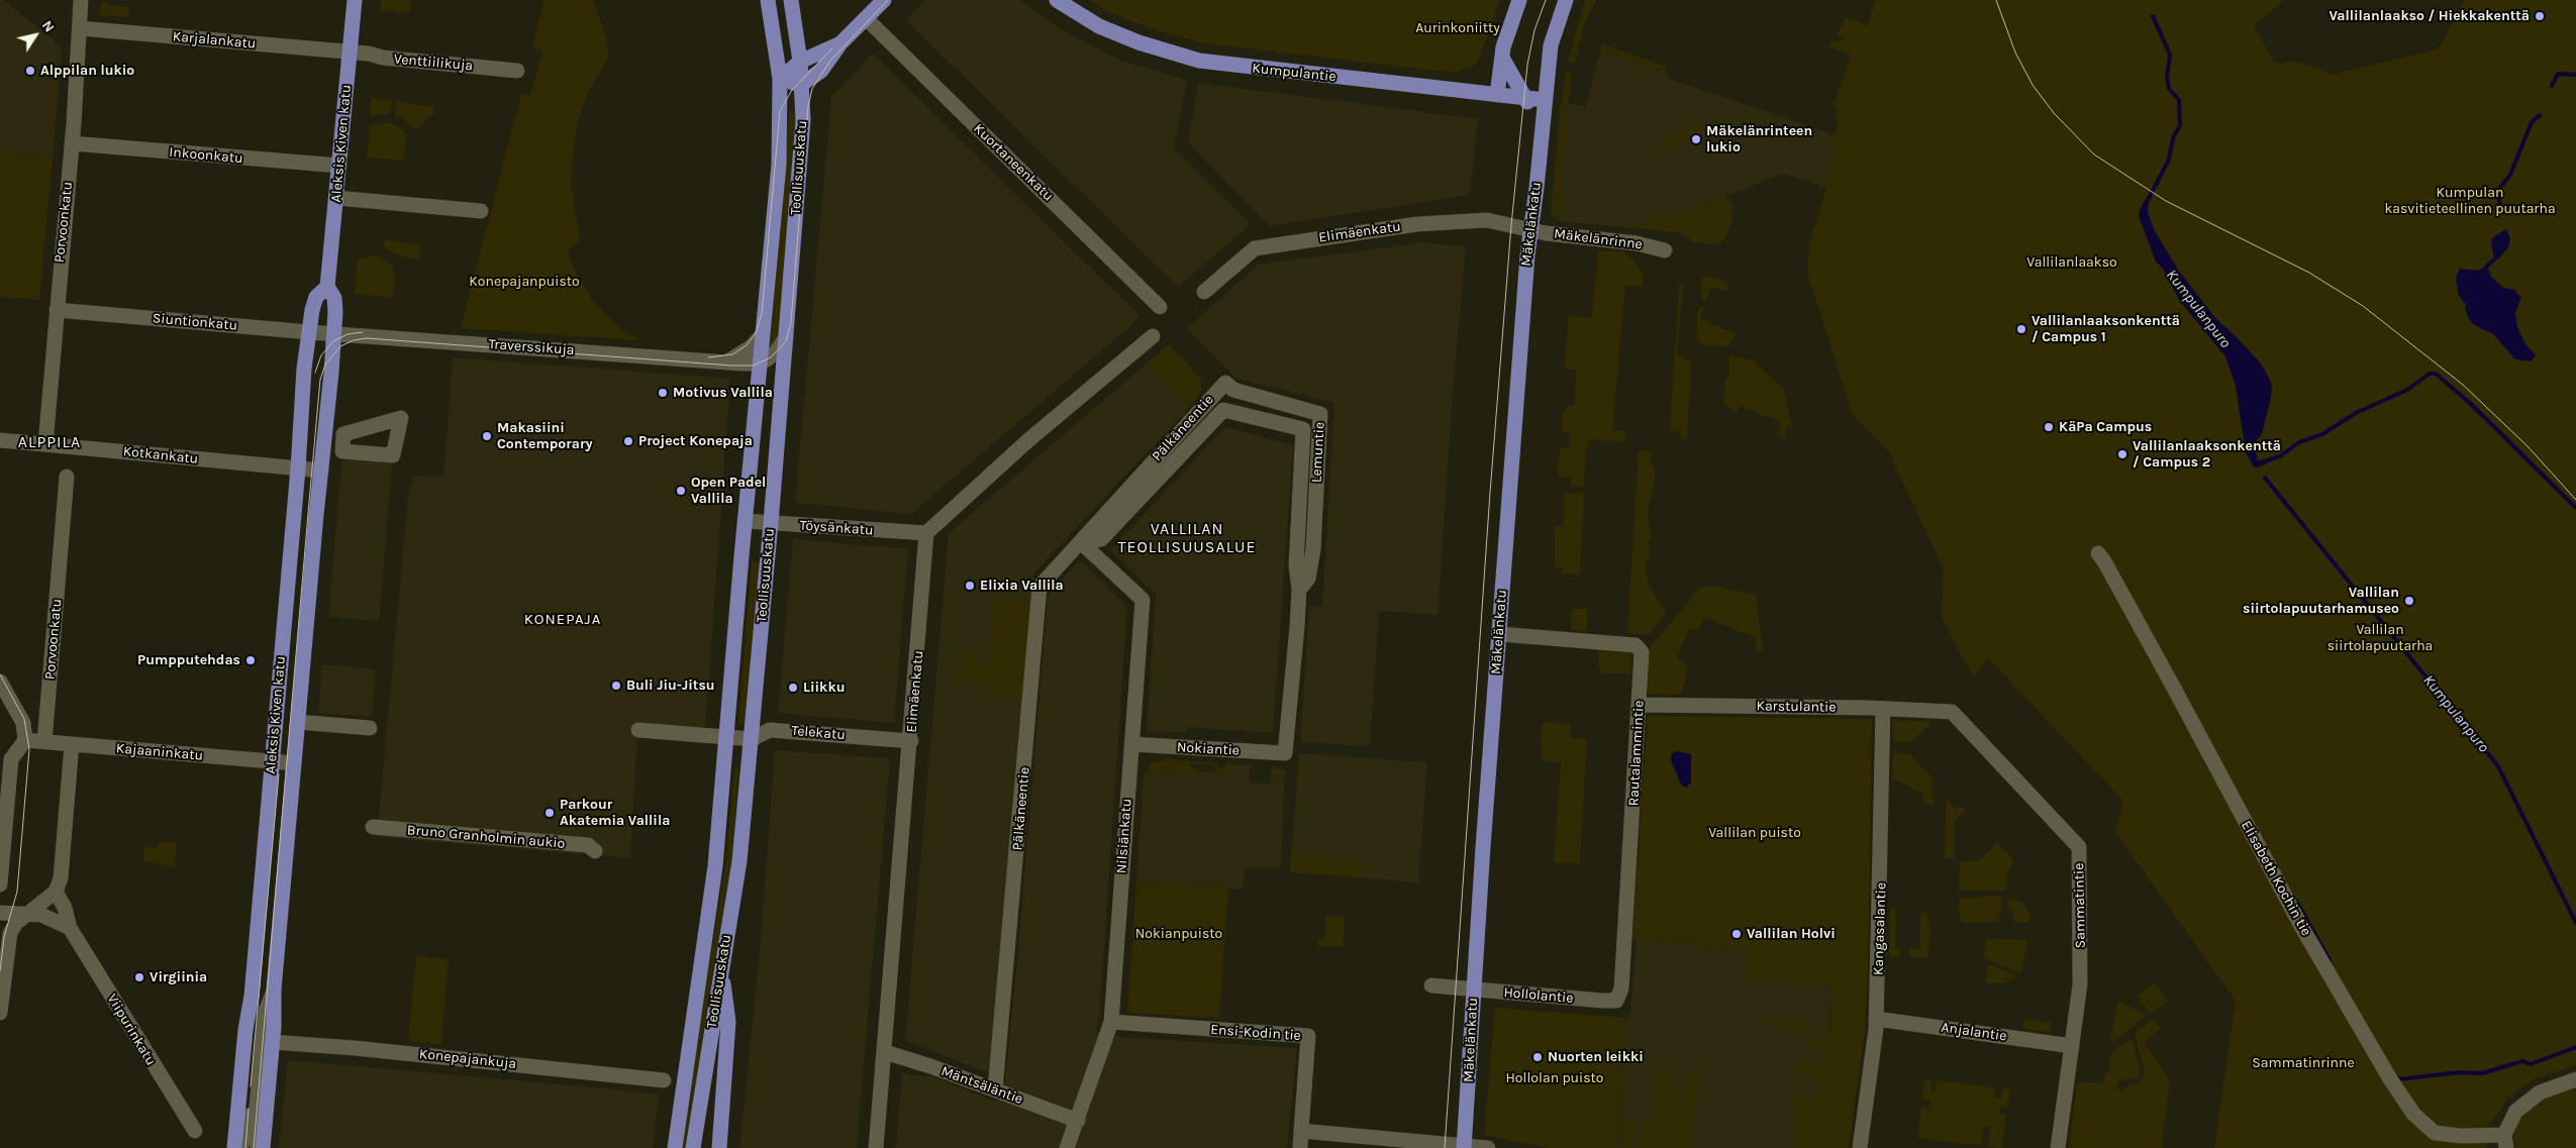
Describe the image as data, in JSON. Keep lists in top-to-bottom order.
{
  "streets": {
    "main road": [
      "Kumpulantie",
      "Aleksis Kiven katu",
      "Teollisuuskatu",
      "Mäkelänkatu"
    ],
    "street": [
      "Karjalankatu",
      "Venttiilikuja",
      "Inkoonkatu",
      "Kuortaneenkatu",
      "Porvoonkatu",
      "Elimäenkatu",
      "Mäkelänrinne",
      "Siuntionkatu",
      "Traverssikuja",
      "Pälkäneentie",
      "Lemuntie",
      "Kotkankatu",
      "Töysänkatu",
      "Karstulantie",
      "Telekatu",
      "Nokiantie",
      "Kajaaninkatu",
      "Rautalammintie",
      "Nilsiänkatu",
      "Bruno Granholmin aukio",
      "Elisabeth Kochin tie",
      "Sammatintie",
      "Kangasalantie",
      "Hollolantie",
      "Viipurinkatu",
      "Anjalantie",
      "Ensi-Kodin tie",
      "Konepajankuja",
      "Mäntsäläntie"
    ]
  },
  "crossings": [
    ["Karjalankatu", "Venttiilikuja"],
    ["Karjalankatu", "Aleksis Kiven katu"],
    ["Karjalankatu", "Porvoonkatu"],
    ["Venttiilikuja", "Aleksis Kiven katu"],
    ["Kumpulantie", "Mäkelänkatu"],
    ["Aleksis Kiven katu", "Inkoonkatu"],
    ["Aleksis Kiven katu", "Siuntionkatu"],
    ["Aleksis Kiven katu", "Traverssikuja"],
    ["Aleksis Kiven katu", "Kotkankatu"],
    ["Aleksis Kiven katu", "Kajaaninkatu"],
    ["Aleksis Kiven katu", "Konepajankuja"],
    ["Inkoonkatu", "Porvoonkatu"],
    ["Teollisuuskatu", "Traverssikuja"],
    ["Teollisuuskatu", "Töysänkatu"],
    ["Teollisuuskatu", "Telekatu"],
    ["Porvoonkatu", "Siuntionkatu"],
    ["Porvoonkatu", "Kotkankatu"],
    ["Porvoonkatu", "Kajaaninkatu"],
    ["Mäkelänkatu", "Elimäenkatu"],
    ["Mäkelänkatu", "Mäkelänrinne"],
    ["Mäkelänkatu", "Rautalammintie"],
    ["Mäkelänkatu", "Hollolantie"],
    ["Elimäenkatu", "Mäkelänrinne"],
    ["Elimäenkatu", "Töysänkatu"],
    ["Elimäenkatu", "Telekatu"],
    ["Elimäenkatu", "Mäntsäläntie"],
    ["Siuntionkatu", "Traverssikuja"],
    ["Pälkäneentie", "Lemuntie"],
    ["Pälkäneentie", "Nilsiänkatu"],
    ["Pälkäneentie", "Mäntsäläntie"],
    ["Lemuntie", "Nokiantie"],
    ["Karstulantie", "Rautalammintie"],
    ["Karstulantie", "Sammatintie"],
    ["Karstulantie", "Kangasalantie"],
    ["Nokiantie", "Nilsiänkatu"],
    ["Rautalammintie", "Hollolantie"],
    ["Nilsiänkatu", "Ensi-Kodin tie"],
    ["Nilsiänkatu", "Mäntsäläntie"],
    ["Sammatintie", "Anjalantie"],
    ["Kangasalantie", "Anjalantie"]
  ],
  "districts": ["ALPPILA", "VALLILAN TEOLLISUUSALUE", "KONEPAJA"],
  "water": ["Kumpulanpuro"],
  "parks": [
    "Aurinkoniitty",
    "Kumpulan kasvitieteellinen puutarha",
    "Vallilanlaakso",
    "Konepajanpuisto",
    "Vallilan siirtolapuutarha",
    "Vallilan puisto",
    "Nokianpuisto",
    "Sammatinrinne",
    "Hollolan puisto"
  ],
  "places": [
    "Vallilanlaakso / Hiekkakenttä",
    "Alppilan lukio",
    "Mäkelänrinteen lukio",
    "Vallilanlaaksonkenttä / Campus 1",
    "Motivus Vallila",
    "KäPa Campus",
    "Makasiini Contemporary",
    "Project Konepaja",
    "Vallilanlaaksonkenttä / Campus 2",
    "Open Padel Vallila",
    "Elixia Vallila",
    "Vallilan siirtolapuutarhamuseo",
    "Pumpputehdas",
    "Buli Jiu-Jitsu",
    "Liikku",
    "Parkour Akatemia Vallila",
    "Vallilan Holvi",
    "Virgiinia",
    "Nuorten leikki"
  ],
  "north": "top right"
}
